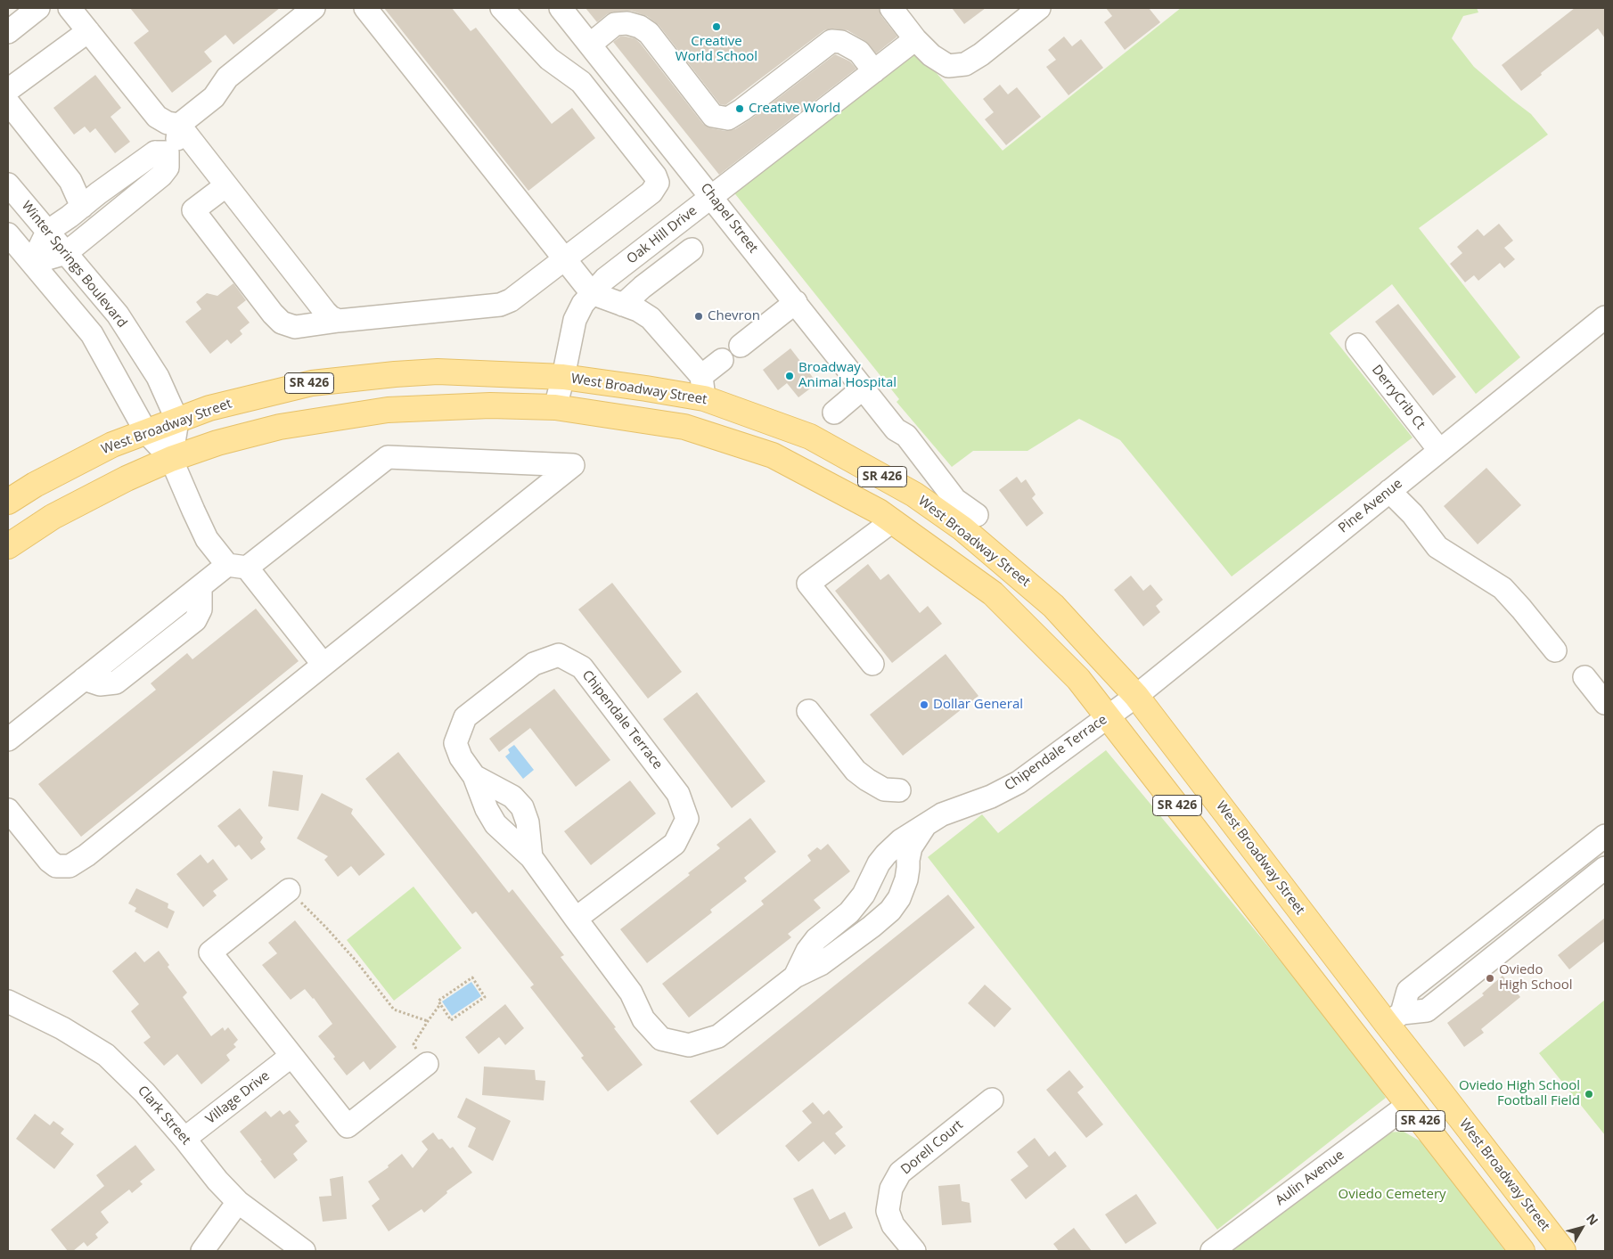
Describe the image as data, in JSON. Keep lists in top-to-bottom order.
{
  "streets": {
    "main road": ["SR 426", "West Broadway Street"],
    "street": [
      "Chapel Street",
      "Oak Hill Drive",
      "Winter Springs Boulevard",
      "DerryCrib Ct",
      "Pine Avenue",
      "Chipendale Terrace",
      "Village Drive",
      "Clark Street",
      "Dorell Court",
      "Aulin Avenue"
    ]
  },
  "crossings": [
    ["Chapel Street", "Oak Hill Drive"],
    ["Oak Hill Drive", "SR 426"],
    ["Oak Hill Drive", "West Broadway Street"],
    ["Winter Springs Boulevard", "West Broadway Street"],
    ["SR 426", "Chipendale Terrace"],
    ["SR 426", "Aulin Avenue"],
    ["West Broadway Street", "Pine Avenue"],
    ["West Broadway Street", "Chipendale Terrace"],
    ["DerryCrib Ct", "Pine Avenue"],
    ["Pine Avenue", "Chipendale Terrace"],
    ["Village Drive", "Clark Street"]
  ],
  "parks": ["Oviedo Cemetery"],
  "places": [
    "Creative World School",
    "Creative World",
    "Chevron",
    "Broadway Animal Hospital",
    "Dollar General",
    "Oviedo High School",
    "Oviedo High School Football Field"
  ],
  "north": "top right"
}
